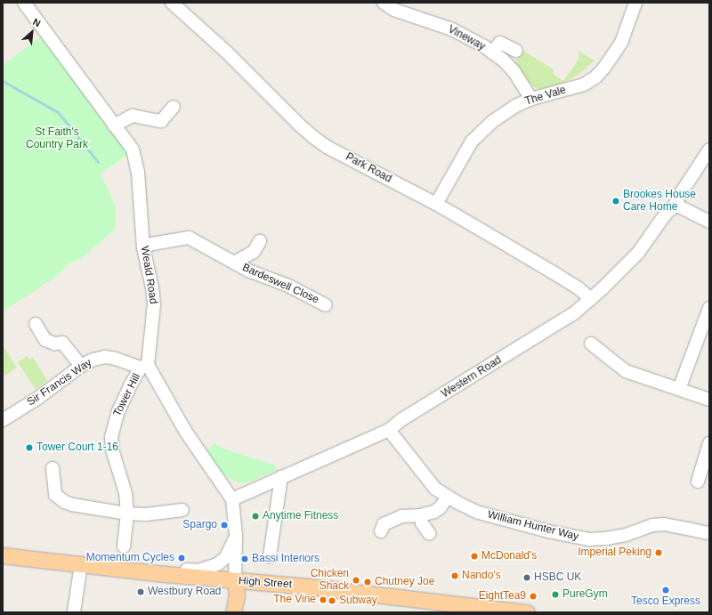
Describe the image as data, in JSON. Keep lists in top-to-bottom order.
{
  "streets": {
    "main road": ["High Street"],
    "street": [
      "Vineway",
      "The Vale",
      "Park Road",
      "Weald Road",
      "Bardeswell Close",
      "Western Road",
      "Sir Francis Way",
      "Tower Hill",
      "William Hunter Way"
    ]
  },
  "crossings": [
    ["Vineway", "The Vale"],
    ["The Vale", "Park Road"],
    ["Park Road", "Western Road"],
    ["Weald Road", "Bardeswell Close"],
    ["Weald Road", "Sir Francis Way"],
    ["Weald Road", "Tower Hill"],
    ["Western Road", "William Hunter Way"],
    ["Sir Francis Way", "Tower Hill"]
  ],
  "parks": ["St Faith's Country Park"],
  "places": [
    "Brookes House Care Home",
    "Tower Court 1-16",
    "Anytime Fitness",
    "Spargo",
    "Imperial Peking",
    "McDonald's",
    "Momentum Cycles",
    "Bassi Interiors",
    "Nando's",
    "HSBC UK",
    "Chicken Shack",
    "Chutney Joe",
    "Tesco Express",
    "Westbury Road",
    "PureGym",
    "EightTea9",
    "The Vine",
    "Subway"
  ],
  "north": "top right"
}
